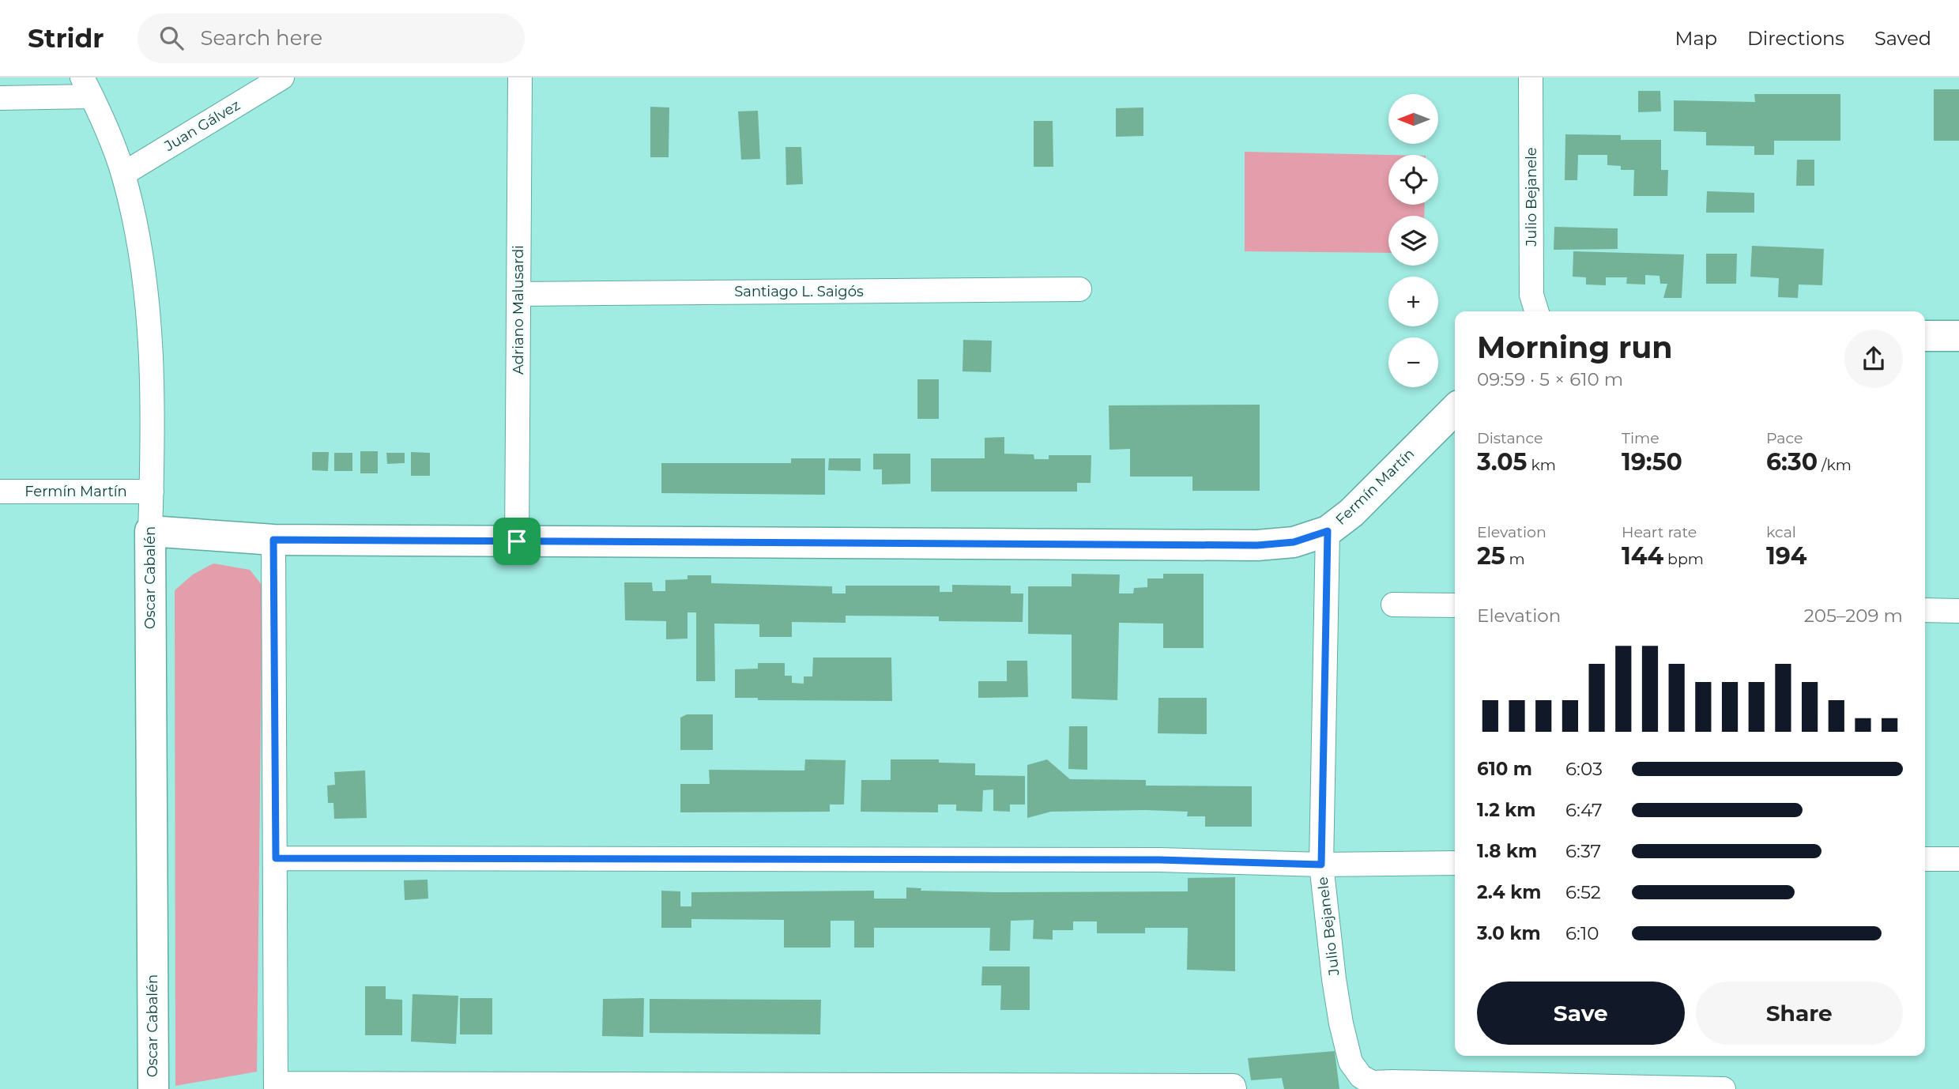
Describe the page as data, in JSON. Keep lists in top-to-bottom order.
{
  "streets": {
    "main road": ["Fermín Martín", "Oscar Cabalén"],
    "street": [
      "Juan Gálvez",
      "Julio Bejanele",
      "Santiago L. Saigós",
      "Adriano Malusardi"
    ]
  },
  "crossings": [
    ["Juan Gálvez", "Oscar Cabalén"],
    ["Julio Bejanele", "Fermín Martín"],
    ["Santiago L. Saigós", "Adriano Malusardi"],
    ["Adriano Malusardi", "Fermín Martín"],
    ["Fermín Martín", "Oscar Cabalén"]
  ],
  "north": "left",
  "page": {
    "header": "Stridr",
    "search": "Search here",
    "nav": ["Map", "Directions", "Saved"],
    "map_buttons": ["+", "−"],
    "heading": ["Morning run", "09:59 · 5 × 610 m"],
    "stats": [
      ["Distance", "3.05 km"],
      ["Time", "19:50"],
      ["Pace", "6:30 /km"],
      ["Elevation", "25 m"],
      ["Heart rate", "144 bpm"],
      ["kcal", "194"]
    ],
    "chart": ["Elevation", "205–209 m"],
    "list": [
      {
        "name": "610 m",
        "note": "6:03"
      },
      {
        "name": "1.2 km",
        "note": "6:47"
      },
      {
        "name": "1.8 km",
        "note": "6:37"
      },
      {
        "name": "2.4 km",
        "note": "6:52"
      },
      {
        "name": "3.0 km",
        "note": "6:10"
      }
    ],
    "buttons": ["Save", "Share"]
  }
}
